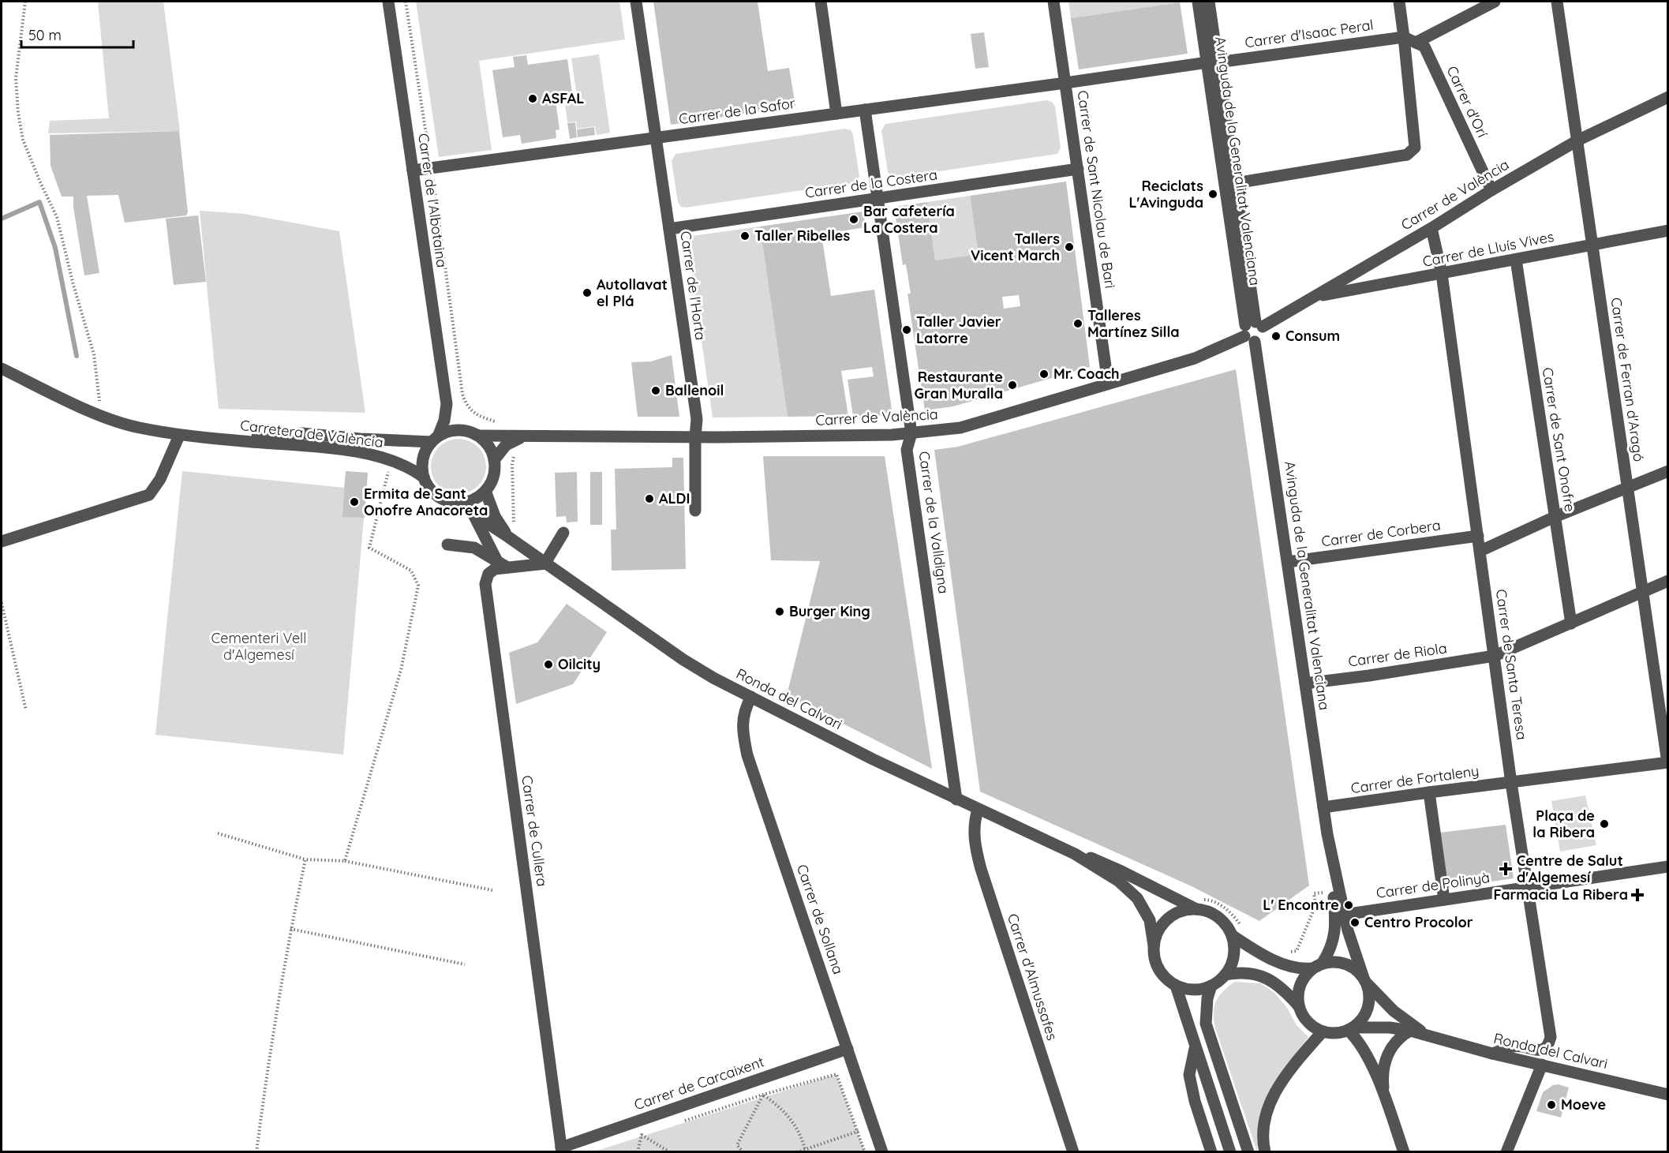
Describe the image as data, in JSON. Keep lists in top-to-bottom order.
{
  "streets": {
    "street": [
      "Carrer d'Isaac Peral",
      "Carrer d'Orí",
      "Carrer de la Safor",
      "Avinguda de la Generalitat Valenciana",
      "Carrer de la Costera",
      "Carrer de Sant Nicolau de Bari",
      "Carrer de València",
      "Carrer de l'Albotaina",
      "Carrer de Lluís Vives",
      "Carrer de l'Horta",
      "Carrer de Ferran d'Aragó",
      "Carretera de València",
      "Carrer de Sant Onofre",
      "Carrer de la Valldigna",
      "Carrer de Corbera",
      "Carrer de Riola",
      "Carrer de Santa Teresa",
      "Ronda del Calvari",
      "Carrer de Fortaleny",
      "Carrer de Cullera",
      "Carrer de Polinyà",
      "Carrer de Sollana",
      "Carrer d'Almussafes",
      "Carrer de Carcaixent"
    ]
  },
  "crossings": [
    ["Carrer d'Isaac Peral", "Carrer d'Orí"],
    ["Carrer d'Isaac Peral", "Carrer de la Safor"],
    ["Carrer d'Isaac Peral", "Avinguda de la Generalitat Valenciana"],
    ["Carrer d'Isaac Peral", "Carrer de Sant Nicolau de Bari"],
    ["Carrer d'Orí", "Carrer de València"],
    ["Carrer de la Safor", "Carrer de Sant Nicolau de Bari"],
    ["Carrer de la Safor", "Carrer de l'Albotaina"],
    ["Carrer de la Safor", "Carrer de l'Horta"],
    ["Carrer de la Safor", "Carrer de la Valldigna"],
    ["Avinguda de la Generalitat Valenciana", "Carrer de València"],
    ["Avinguda de la Generalitat Valenciana", "Carrer de Corbera"],
    ["Avinguda de la Generalitat Valenciana", "Carrer de Riola"],
    ["Avinguda de la Generalitat Valenciana", "Ronda del Calvari"],
    ["Avinguda de la Generalitat Valenciana", "Carrer de Fortaleny"],
    ["Avinguda de la Generalitat Valenciana", "Carrer de Polinyà"],
    ["Carrer de la Costera", "Carrer de Sant Nicolau de Bari"],
    ["Carrer de la Costera", "Carrer de l'Horta"],
    ["Carrer de la Costera", "Carrer de la Valldigna"],
    ["Carrer de Sant Nicolau de Bari", "Carrer de València"],
    ["Carrer de València", "Carrer de l'Albotaina"],
    ["Carrer de València", "Carrer de Lluís Vives"],
    ["Carrer de València", "Carrer de l'Horta"],
    ["Carrer de València", "Carrer de Ferran d'Aragó"],
    ["Carrer de València", "Carretera de València"],
    ["Carrer de València", "Carrer de la Valldigna"],
    ["Carrer de València", "Carrer de Santa Teresa"],
    ["Carrer de València", "Ronda del Calvari"],
    ["Carrer de l'Albotaina", "Carretera de València"],
    ["Carrer de l'Albotaina", "Ronda del Calvari"],
    ["Carrer de Lluís Vives", "Carrer de Ferran d'Aragó"],
    ["Carrer de Lluís Vives", "Carrer de Sant Onofre"],
    ["Carrer de Lluís Vives", "Carrer de Santa Teresa"],
    ["Carrer de Ferran d'Aragó", "Carrer de Riola"],
    ["Carretera de València", "Ronda del Calvari"],
    ["Carrer de Sant Onofre", "Carrer de Riola"],
    ["Carrer de la Valldigna", "Ronda del Calvari"],
    ["Carrer de Corbera", "Carrer de Santa Teresa"],
    ["Carrer de Riola", "Carrer de Santa Teresa"],
    ["Carrer de Santa Teresa", "Ronda del Calvari"],
    ["Carrer de Santa Teresa", "Carrer de Fortaleny"],
    ["Carrer de Santa Teresa", "Carrer de Polinyà"],
    ["Ronda del Calvari", "Carrer de Cullera"],
    ["Ronda del Calvari", "Carrer de Sollana"],
    ["Ronda del Calvari", "Carrer d'Almussafes"],
    ["Carrer de Cullera", "Carrer de Carcaixent"],
    ["Carrer de Sollana", "Carrer de Carcaixent"]
  ],
  "parks": ["Cementeri Vell d'Algemesí"],
  "places": {
    "other": [
      "ASFAL",
      "Reciclats L'Avinguda",
      "Bar cafetería La Costera",
      "Taller Ribelles",
      "Tallers Vicent March",
      "Autollavat el Plá",
      "Talleres Martínez Silla",
      "Taller Javier Latorre",
      "Consum",
      "Mr. Coach",
      "Restaurante Gran Muralla",
      "Ballenoil",
      "ALDI",
      "Ermita de Sant Onofre Anacoreta",
      "Burger King",
      "Oilcity",
      "Plaça de la Ribera",
      "L' Encontre",
      "Centro Procolor",
      "Moeve"
    ],
    "health": ["Centre de Salut d'Algemesí", "Farmacia La Ribera"]
  },
  "scale_bar": "50 m"
}
